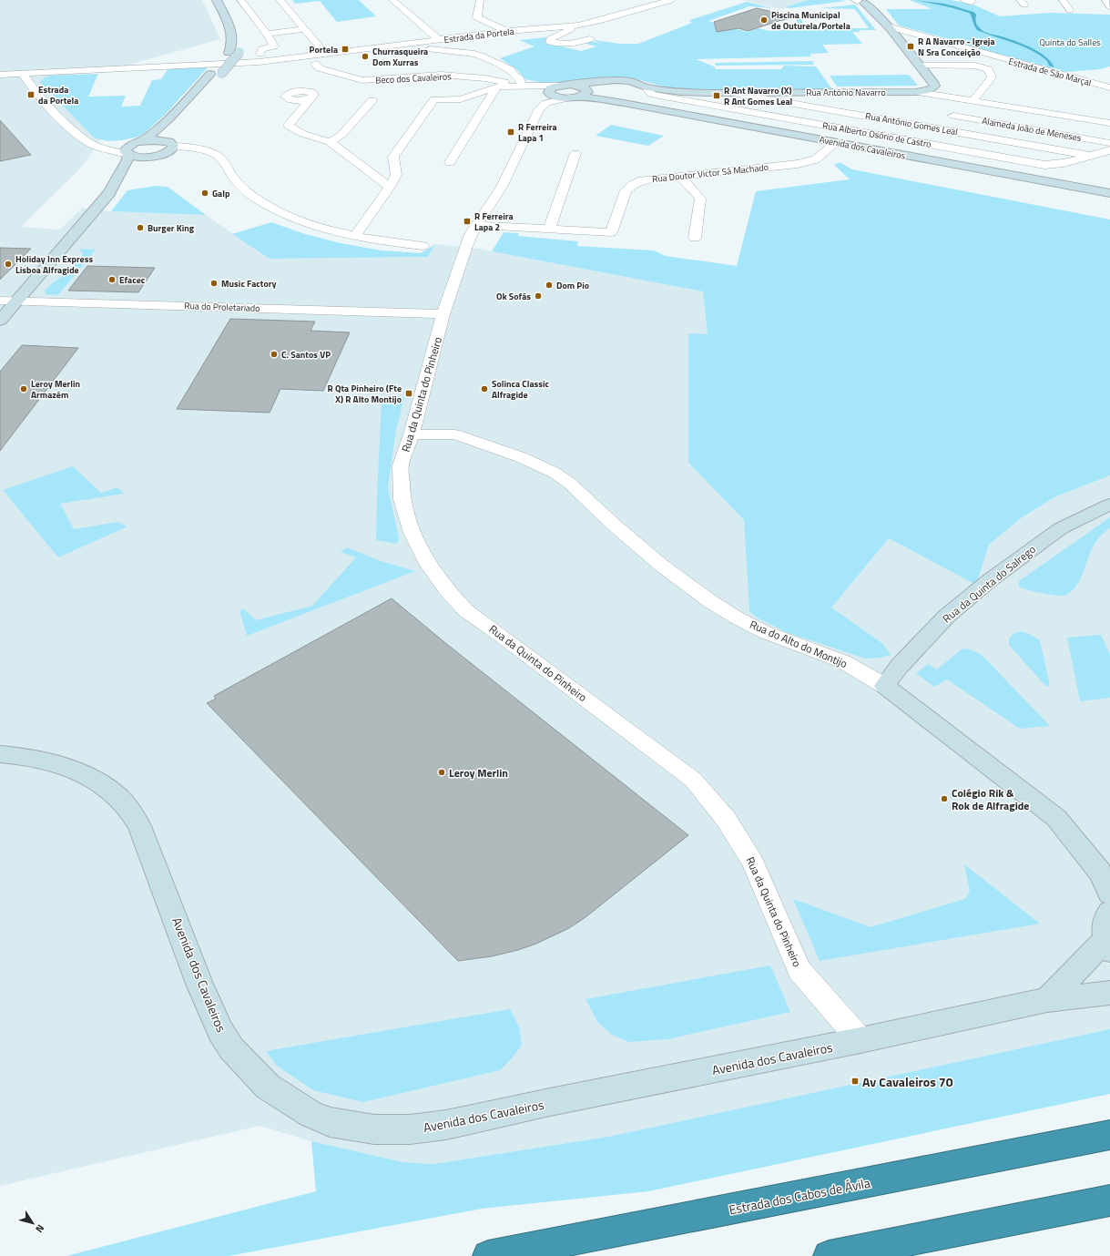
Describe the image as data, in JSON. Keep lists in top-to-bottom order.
{
  "streets": {
    "highway": ["Estrada dos Cabos de Ávila"],
    "street": [
      "Estrada da Portela",
      "Estrada de São Marçal",
      "Beco dos Cavaleiros",
      "Rua António Navarro",
      "Rua António Gomes Leal",
      "Alameda João de Meneses",
      "Rua Alberto Osório de Castro",
      "Avenida dos Cavaleiros",
      "Rua Doutor Victor Sá Machado",
      "Rua do Proletariado",
      "Rua da Quinta do Pinheiro",
      "Rua da Quinta do Salrego",
      "Rua do Alto do Montijo"
    ]
  },
  "crossings": [
    ["Estrada de São Marçal", "Rua António Navarro"],
    ["Rua António Navarro", "Rua António Gomes Leal"],
    ["Rua António Navarro", "Rua Alberto Osório de Castro"],
    ["Rua António Navarro", "Avenida dos Cavaleiros"],
    ["Rua António Gomes Leal", "Rua Alberto Osório de Castro"],
    ["Avenida dos Cavaleiros", "Rua Doutor Victor Sá Machado"],
    ["Avenida dos Cavaleiros", "Rua da Quinta do Pinheiro"],
    ["Rua do Proletariado", "Rua da Quinta do Pinheiro"],
    ["Rua da Quinta do Pinheiro", "Rua do Alto do Montijo"],
    ["Rua da Quinta do Salrego", "Rua do Alto do Montijo"]
  ],
  "parks": ["Quinta do Salles"],
  "places": {
    "other": [
      "Piscina Municipal de Outurela/Portela",
      "Churrasqueira Dom Xurras",
      "Galp",
      "Burger King",
      "Holiday Inn Express Lisboa Alfragide",
      "Efacec",
      "Music Factory",
      "Dom Pio",
      "Ok Sofás",
      "C. Santos VP",
      "Leroy Merlin Armazém",
      "Solinca Classic Alfragide",
      "Leroy Merlin",
      "Colégio Rik & Rok de Alfragide"
    ],
    "transit": [
      "R A Navarro - Igreja N Sra Conceição",
      "Portela",
      "Estrada da Portela",
      "R Ant Navarro (X) R Ant Gomes Leal",
      "R Ferreira Lapa 1",
      "R Ferreira Lapa 2",
      "R Qta Pinheiro (Fte X) R Alto Montijo",
      "Av Cavaleiros 70"
    ]
  },
  "north": "bottom right"
}
